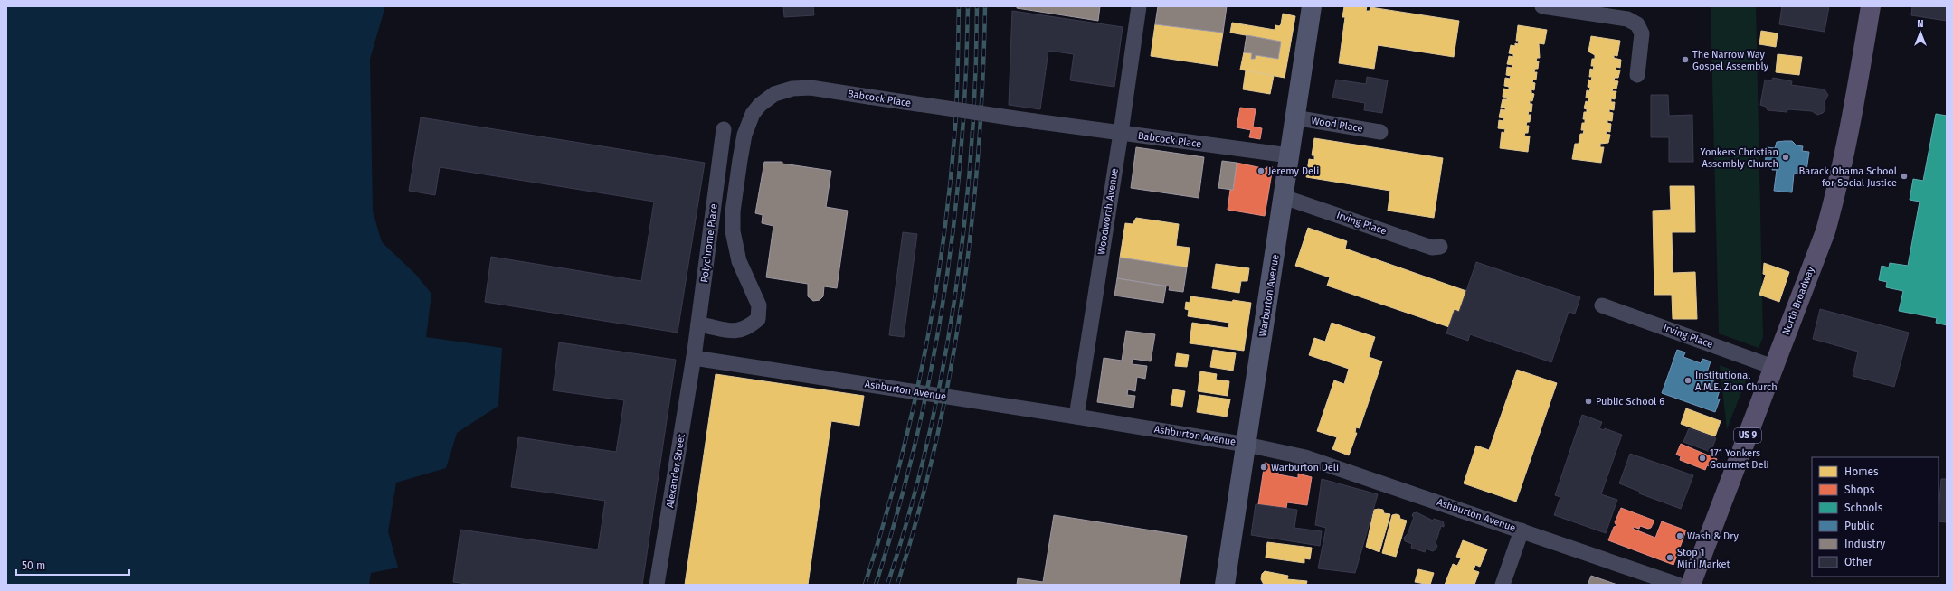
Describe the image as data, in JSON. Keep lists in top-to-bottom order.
{
  "streets": {
    "main road": ["North Broadway", "US 9"],
    "street": [
      "Babcock Place",
      "Wood Place",
      "Woodworth Avenue",
      "Irving Place",
      "Polychrome Place",
      "Warburton Avenue",
      "Ashburton Avenue",
      "Alexander Street"
    ]
  },
  "crossings": [
    ["Babcock Place", "Woodworth Avenue"],
    ["Babcock Place", "Polychrome Place"],
    ["Babcock Place", "Warburton Avenue"],
    ["Wood Place", "Warburton Avenue"],
    ["Woodworth Avenue", "Ashburton Avenue"],
    ["Irving Place", "Warburton Avenue"],
    ["Irving Place", "North Broadway"],
    ["Polychrome Place", "Ashburton Avenue"],
    ["Polychrome Place", "Alexander Street"],
    ["Warburton Avenue", "Ashburton Avenue"],
    ["Ashburton Avenue", "Alexander Street"]
  ],
  "places": [
    "The Narrow Way Gospel Assembly",
    "Yonkers Christian Assembly Church",
    "Jeremy Deli",
    "Barack Obama School for Social Justice",
    "Institutional A.M.E. Zion Church",
    "Public School 6",
    "171 Yonkers Gourmet Deli",
    "Warburton Deli",
    "Wash & Dry",
    "Stop 1 Mini Market"
  ],
  "legend": [
    "Homes",
    "Shops",
    "Schools",
    "Public",
    "Industry",
    "Other"
  ],
  "scale_bar": "50 m",
  "north": "top"
}
